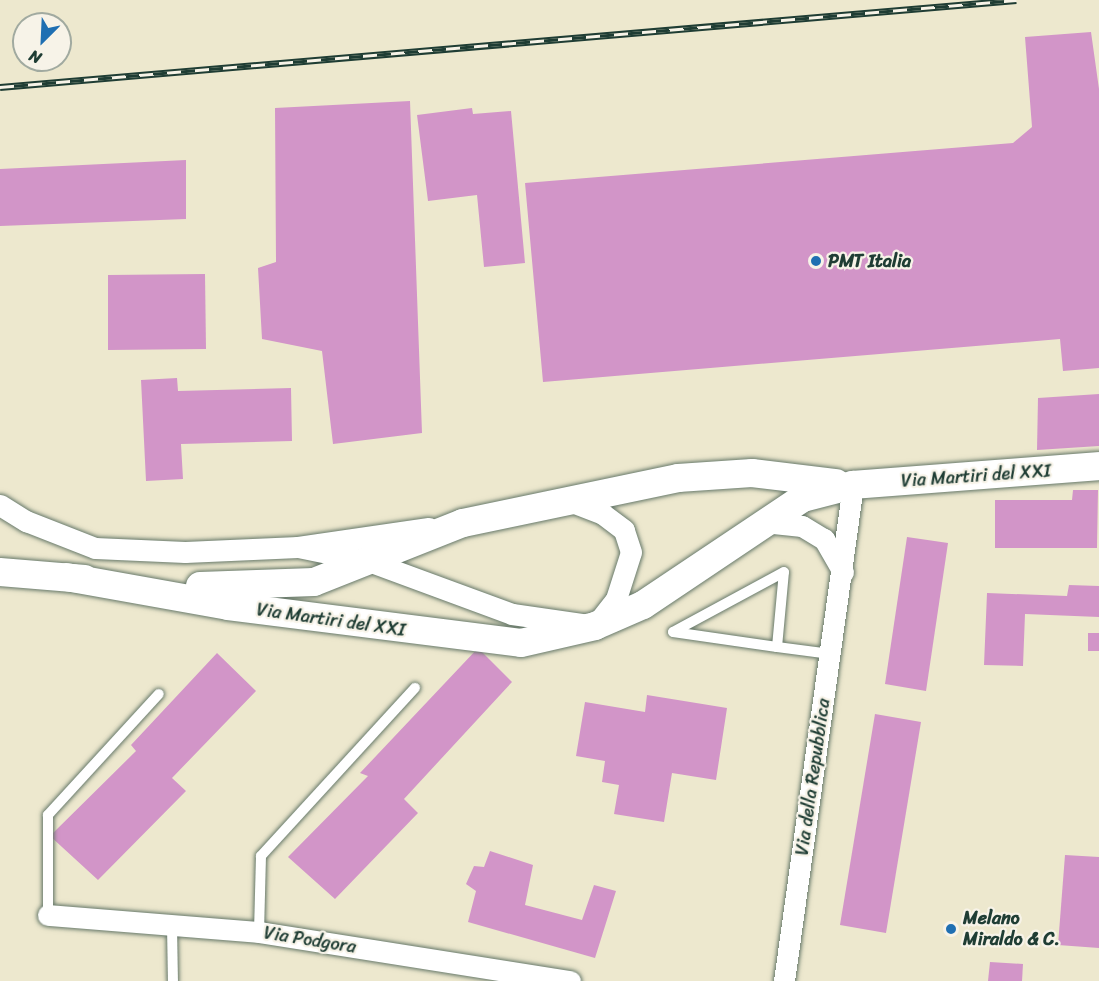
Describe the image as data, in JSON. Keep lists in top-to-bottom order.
{
  "streets": {
    "street": ["Via Martiri del XXI", "Via della Repubblica", "Via Podgora"]
  },
  "crossings": [
    ["Via Martiri del XXI", "Via della Repubblica"]
  ],
  "places": ["PMT Italia", "Melano Miraldo & C."],
  "north": "bottom left"
}
